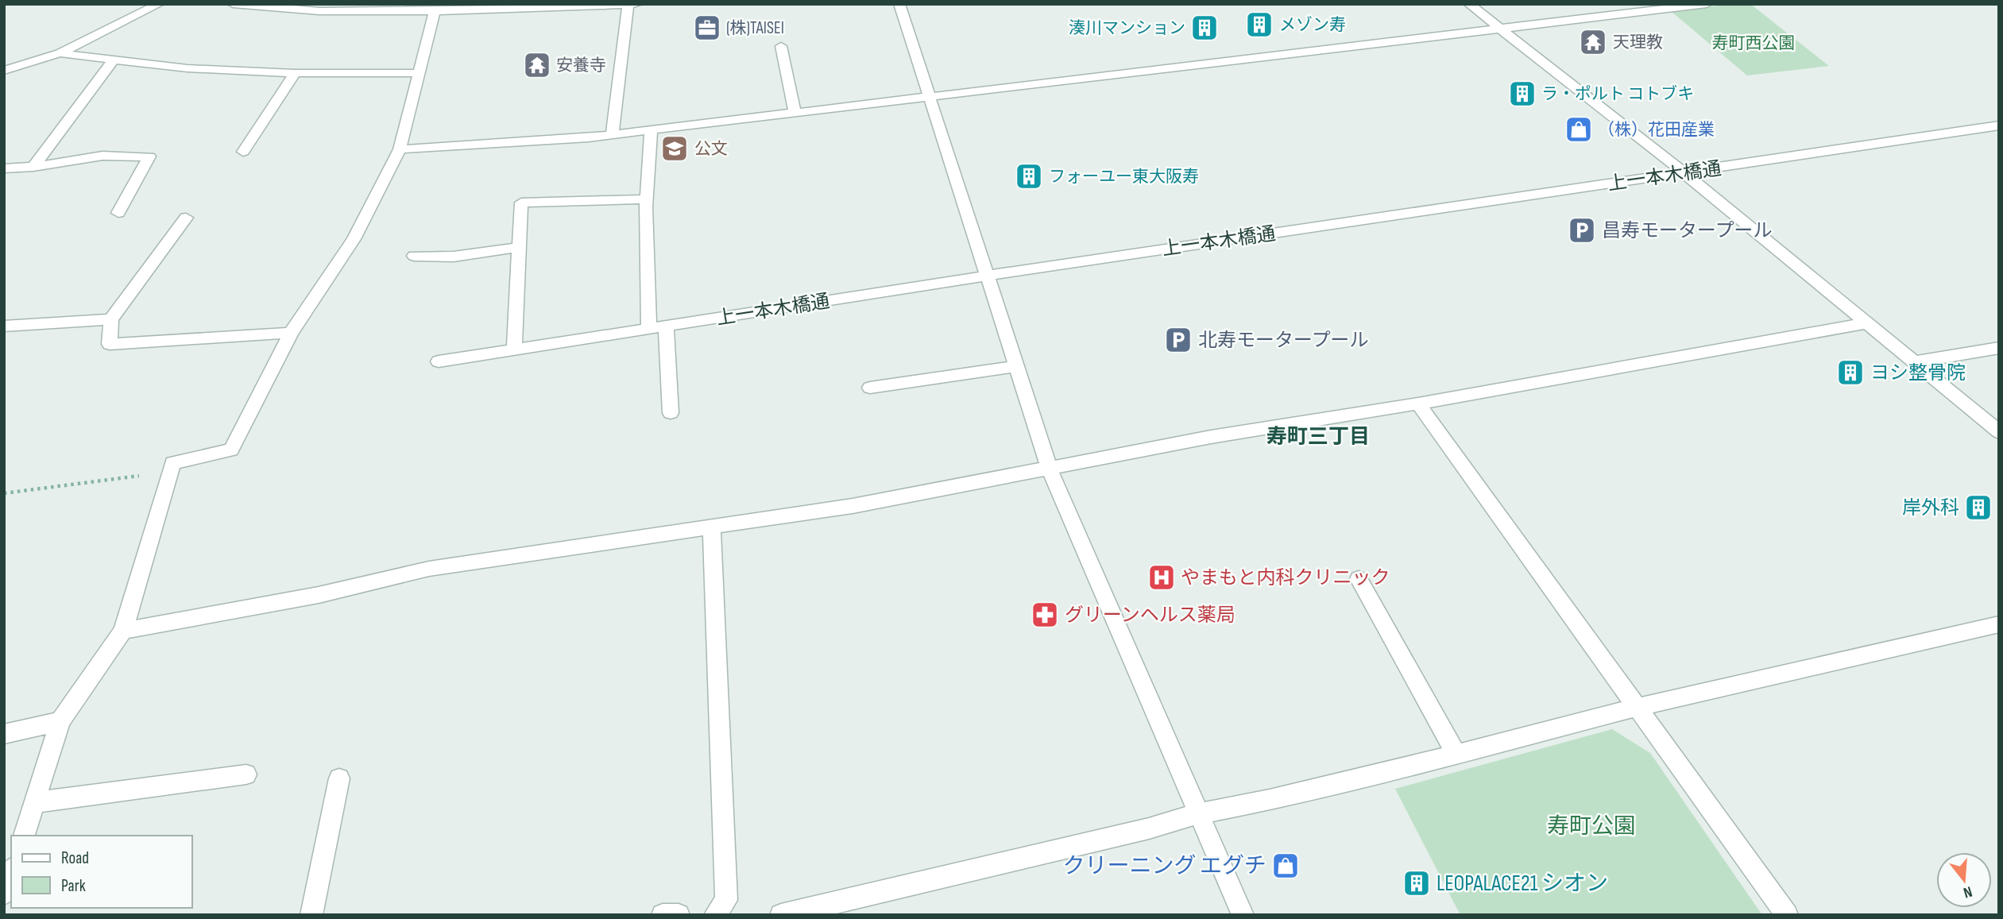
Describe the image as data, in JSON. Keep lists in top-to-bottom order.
{
  "streets": {
    "street": ["上一本木橋通"]
  },
  "districts": ["寿町三丁目"],
  "parks": ["寿町西公園", "寿町公園"],
  "places": {
    "building": [
      "メゾン寿",
      "湊川マンション",
      "ラ・ポルト コトブキ",
      "フォーユー東大阪寿",
      "ヨシ整骨院",
      "岸外科",
      "LEOPALACE21 シオン"
    ],
    "office": ["(株)TAISEI"],
    "temple": ["天理教", "安養寺"],
    "shop": ["（株）花田産業", "クリーニング エグチ"],
    "school or university": ["公文"],
    "parking": ["昌寿モータープール", "北寿モータープール"],
    "hospital": ["やまもと内科クリニック"],
    "pharmacy": ["グリーンヘルス薬局"]
  },
  "legend": ["Road", "Park"],
  "north": "bottom"
}
